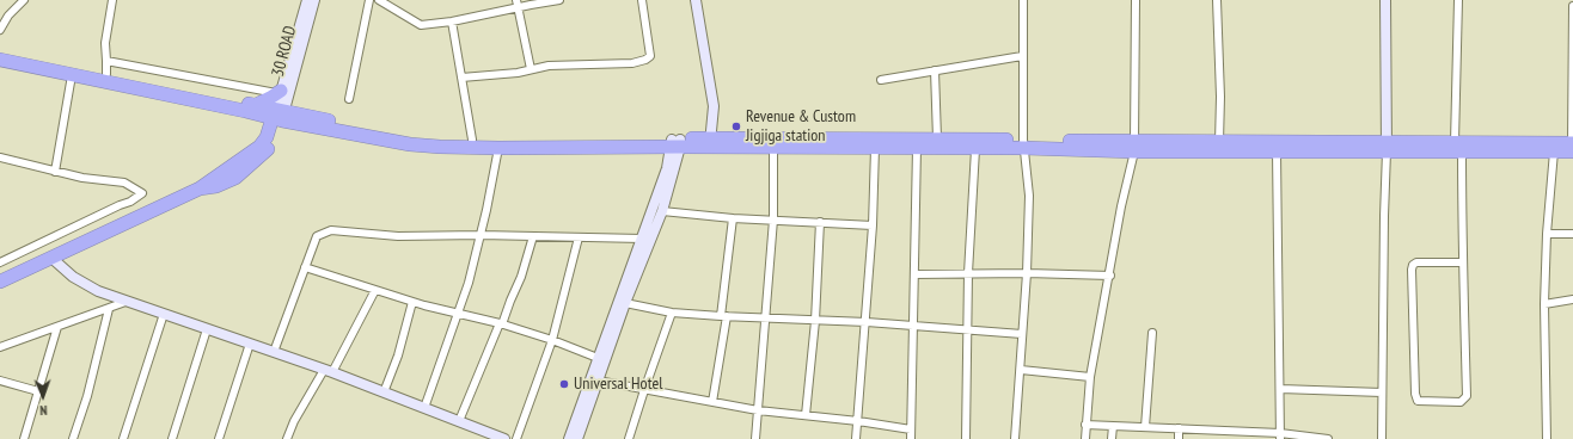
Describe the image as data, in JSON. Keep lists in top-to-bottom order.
{
  "streets": {
    "main road": ["30 ROAD"]
  },
  "places": ["Revenue & Custom Jigjiga station", "Universal Hotel"],
  "north": "bottom"
}
